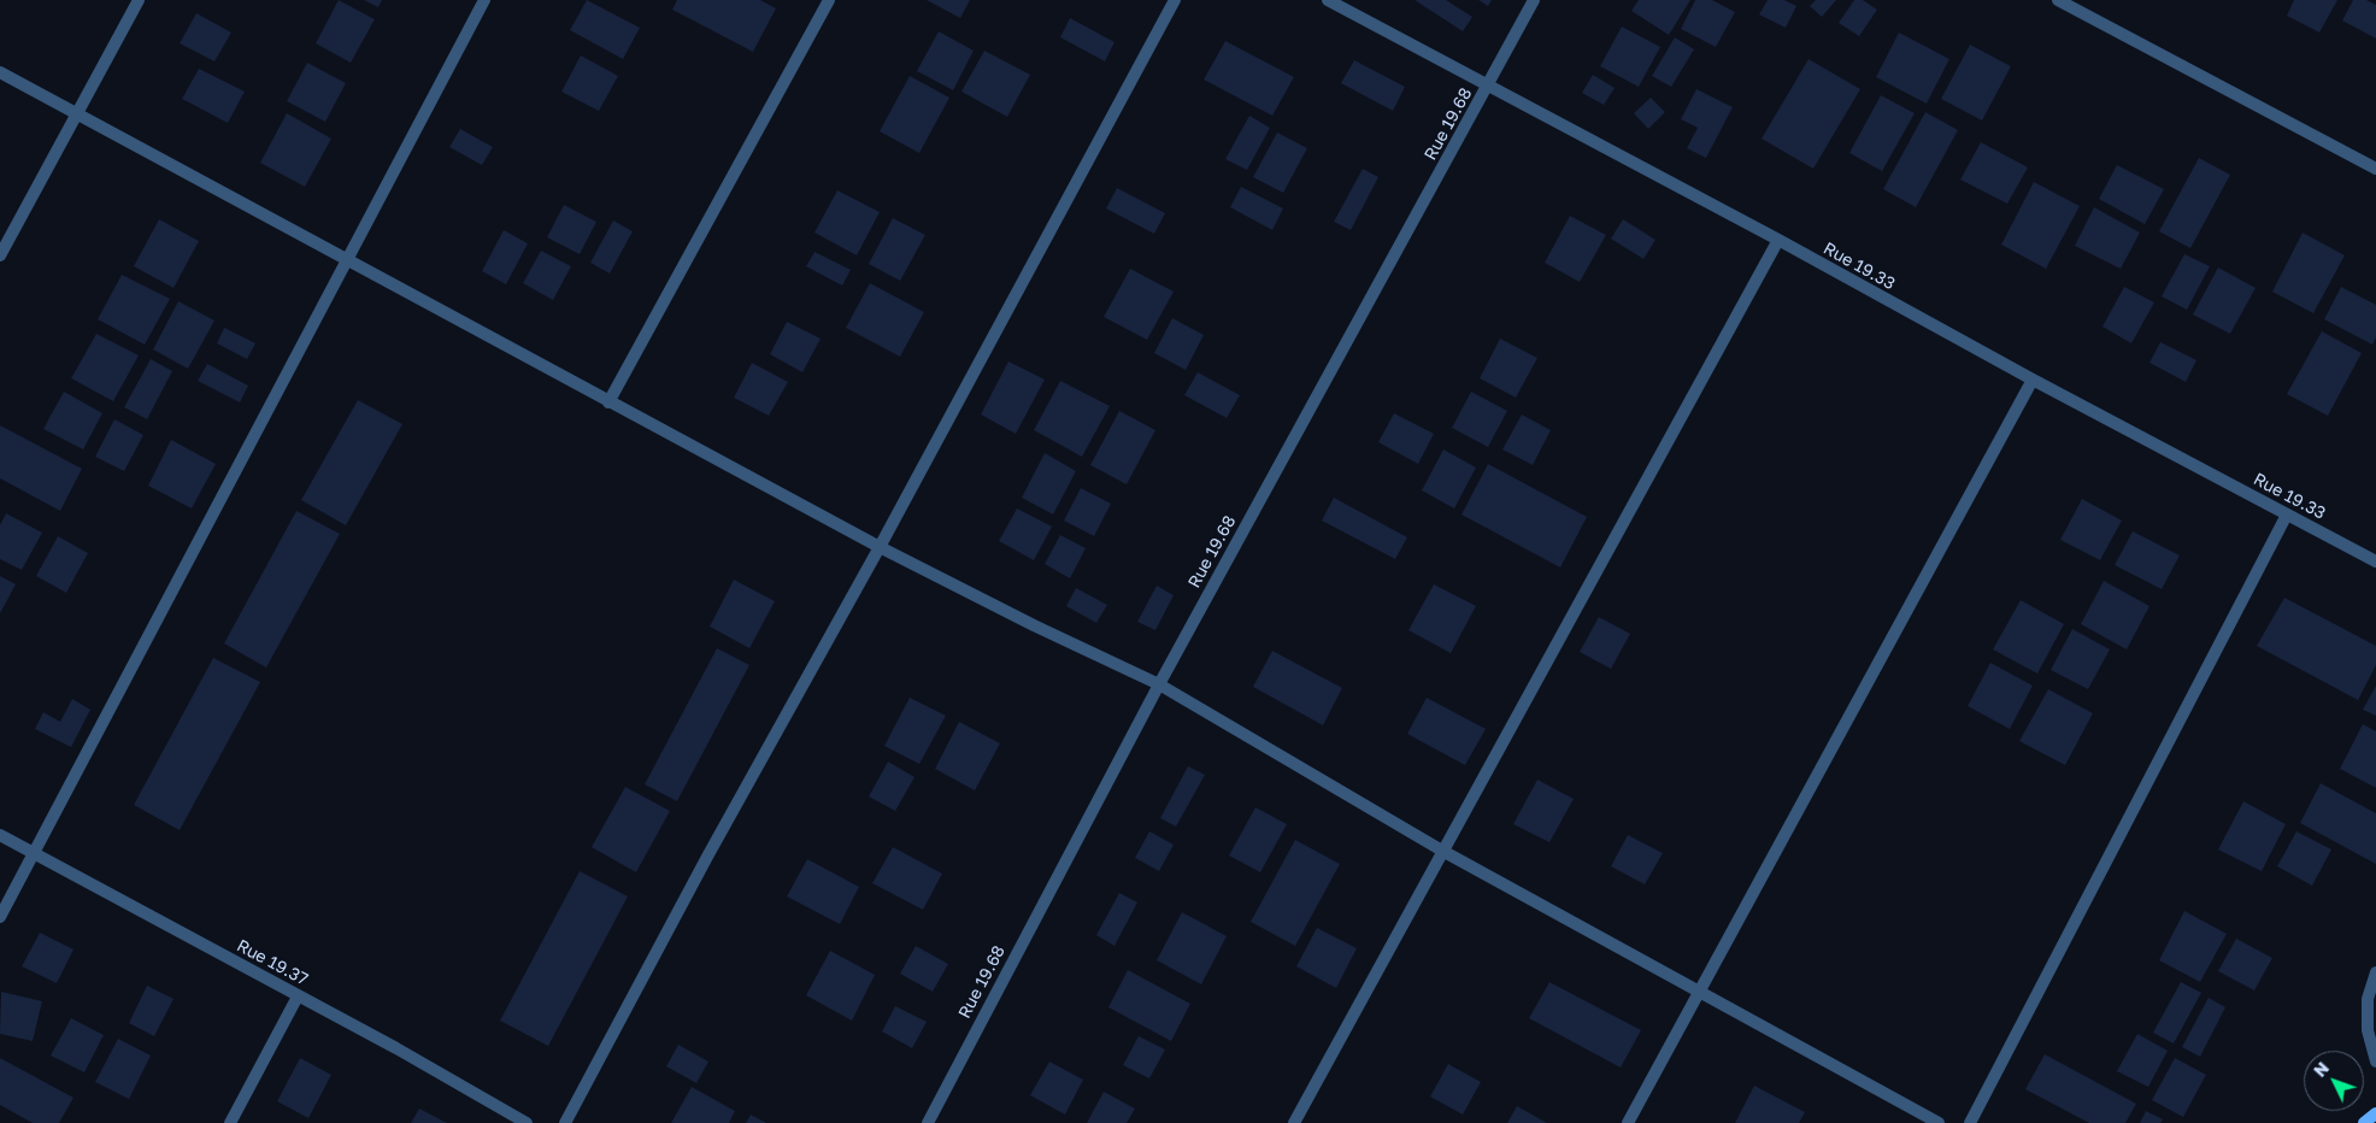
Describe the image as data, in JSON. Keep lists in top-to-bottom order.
{
  "streets": {
    "street": ["Rue 19.68", "Rue 19.33", "Rue 19.37"]
  },
  "crossings": [
    ["Rue 19.68", "Rue 19.33"]
  ],
  "north": "top left"
}
